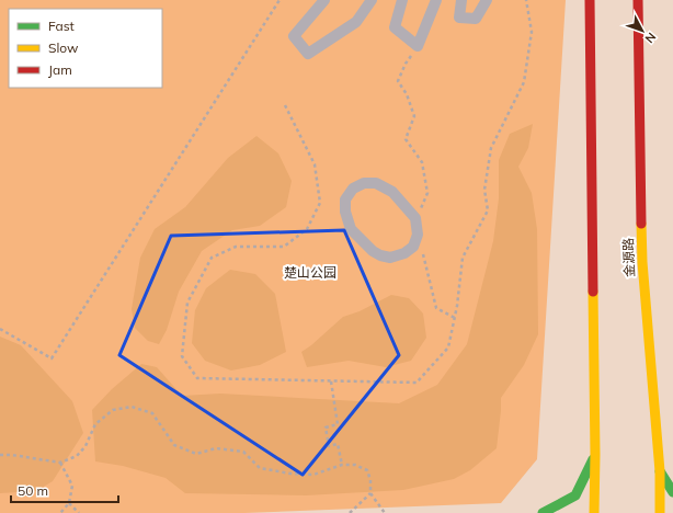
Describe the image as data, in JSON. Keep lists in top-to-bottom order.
{
  "streets": {
    "main road": ["金源路"]
  },
  "parks": ["楚山公园"],
  "legend": ["Fast", "Slow", "Jam"],
  "scale_bar": "50 m",
  "north": "bottom right"
}
